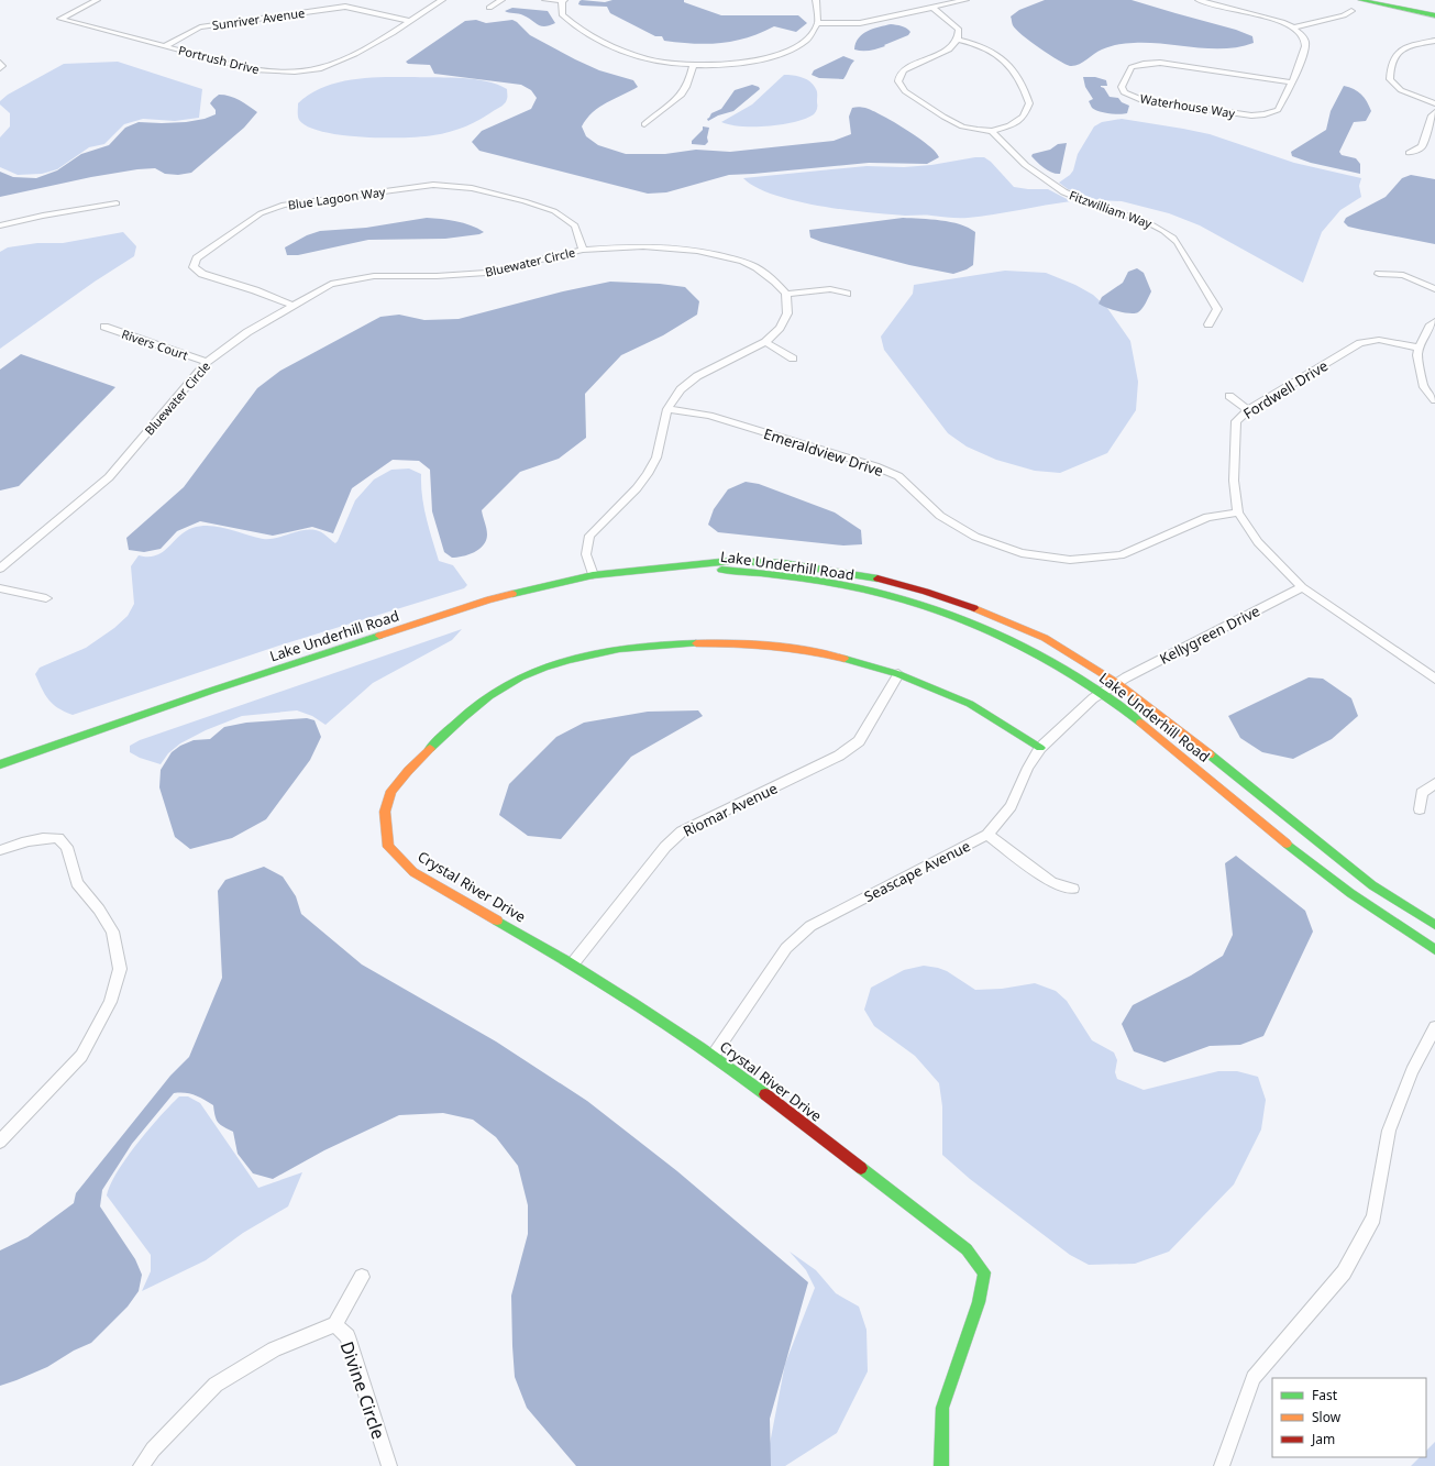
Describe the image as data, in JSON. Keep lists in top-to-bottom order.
{
  "streets": {
    "street": [
      "Sunriver Avenue",
      "Portrush Drive",
      "Waterhouse Way",
      "Blue Lagoon Way",
      "Fitzwilliam Way",
      "Bluewater Circle",
      "Rivers Court",
      "Fordwell Drive",
      "Emeraldview Drive",
      "Lake Underhill Road",
      "Kellygreen Drive",
      "Riomar Avenue",
      "Seascape Avenue",
      "Crystal River Drive",
      "Divine Circle"
    ]
  },
  "crossings": [
    ["Sunriver Avenue", "Portrush Drive"],
    ["Blue Lagoon Way", "Bluewater Circle"],
    ["Bluewater Circle", "Rivers Court"],
    ["Fordwell Drive", "Emeraldview Drive"],
    ["Fordwell Drive", "Kellygreen Drive"],
    ["Lake Underhill Road", "Kellygreen Drive"],
    ["Lake Underhill Road", "Seascape Avenue"],
    ["Kellygreen Drive", "Seascape Avenue"],
    ["Riomar Avenue", "Crystal River Drive"],
    ["Seascape Avenue", "Crystal River Drive"]
  ],
  "legend": ["Fast", "Slow", "Jam"]
}
